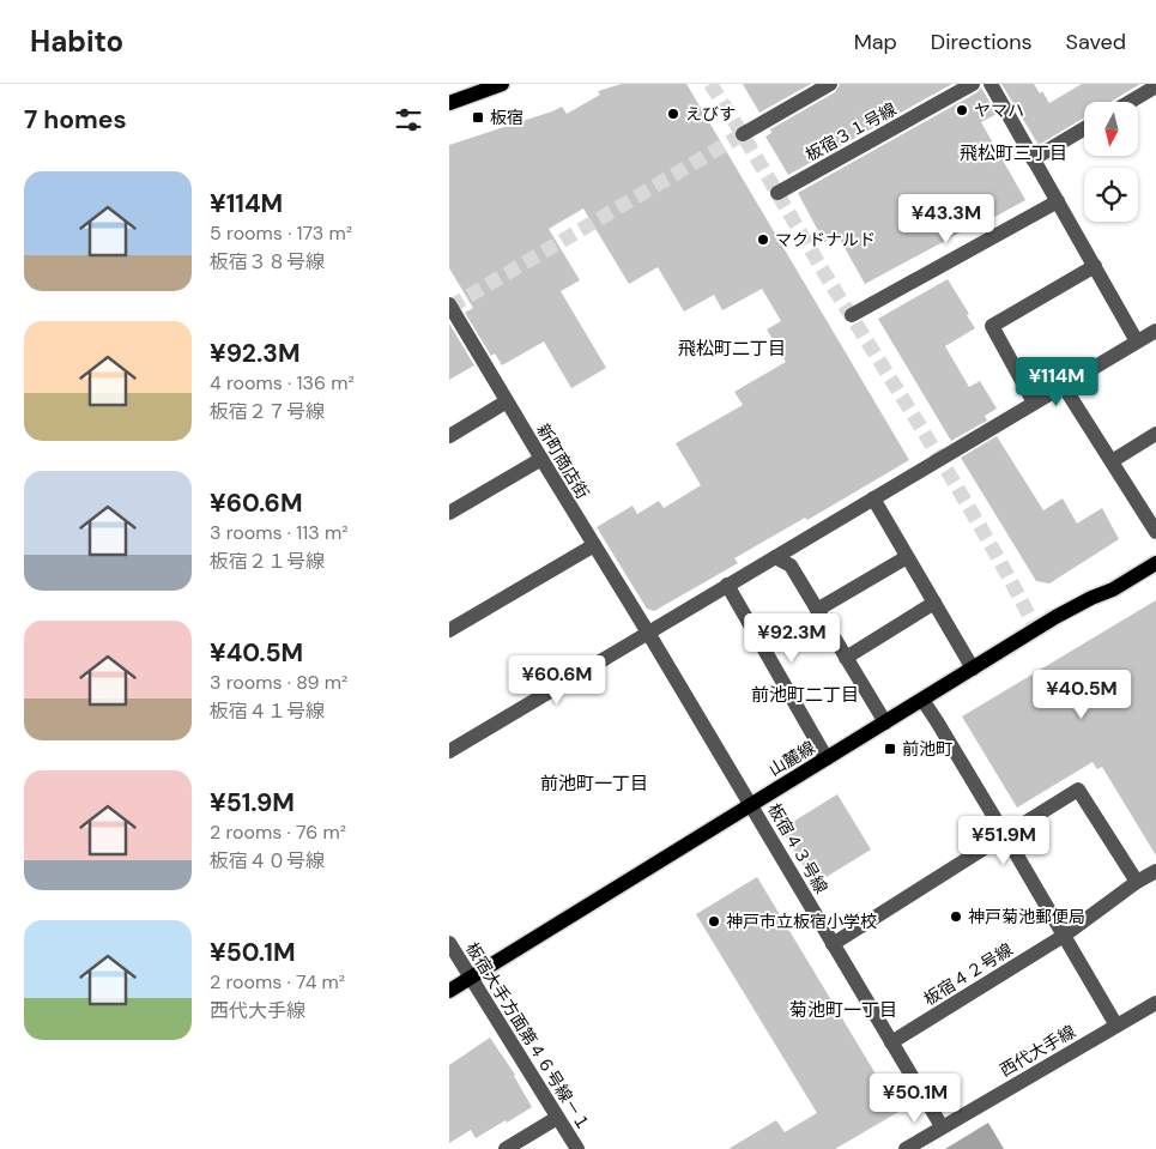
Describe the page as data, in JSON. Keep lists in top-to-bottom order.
{
  "streets": {
    "main road": ["山麓線"],
    "street": [
      "板宿３１号線",
      "新町商店街",
      "板宿４３号線",
      "板宿４２号線",
      "板宿大手方面第４６号線－１",
      "西代大手線"
    ]
  },
  "crossings": [
    ["新町商店街", "板宿４３号線"],
    ["山麓線", "板宿４３号線"],
    ["山麓線", "板宿大手方面第４６号線－１"],
    ["板宿４３号線", "板宿４２号線"],
    ["板宿４３号線", "西代大手線"]
  ],
  "districts": [
    "飛松町三丁目",
    "飛松町二丁目",
    "前池町二丁目",
    "前池町一丁目",
    "菊池町一丁目"
  ],
  "places": {
    "other": [
      "ヤマハ",
      "えびす",
      "マクドナルド",
      "神戸菊池郵便局",
      "神戸市立板宿小学校"
    ],
    "transit": ["板宿", "前池町"]
  },
  "north": "bottom",
  "page": {
    "header": "Habito",
    "nav": ["Map", "Directions", "Saved"],
    "heading": "7 homes",
    "list": [
      {
        "name": "¥114M",
        "note": "5 rooms · 173 m² · 板宿３８号線"
      },
      {
        "name": "¥92.3M",
        "note": "4 rooms · 136 m² · 板宿２７号線"
      },
      {
        "name": "¥60.6M",
        "note": "3 rooms · 113 m² · 板宿２１号線"
      },
      {
        "name": "¥40.5M",
        "note": "3 rooms · 89 m² · 板宿４１号線"
      },
      {
        "name": "¥51.9M",
        "note": "2 rooms · 76 m² · 板宿４０号線"
      },
      {
        "name": "¥50.1M",
        "note": "2 rooms · 74 m² · 西代大手線"
      }
    ],
    "price": [
      "¥43.3M",
      "¥114M",
      "¥92.3M",
      "¥60.6M",
      "¥40.5M",
      "¥51.9M",
      "¥50.1M"
    ]
  }
}
